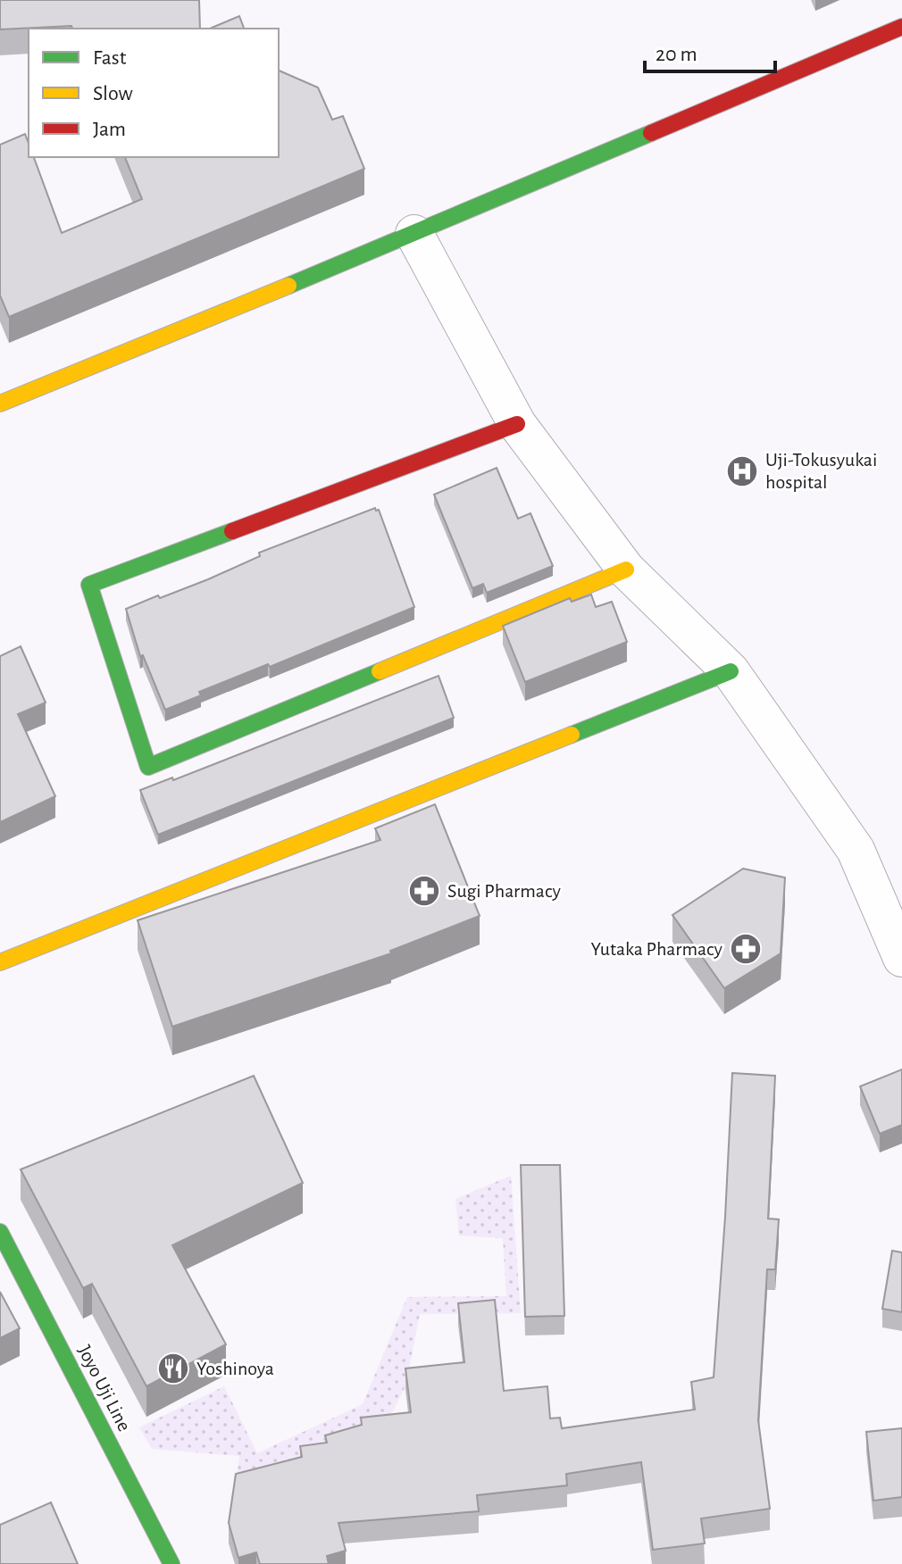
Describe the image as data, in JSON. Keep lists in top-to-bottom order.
{
  "streets": {
    "street": ["Joyo Uji Line"]
  },
  "places": {
    "hospital": ["Uji-Tokusyukai hospital"],
    "pharmacy": ["Sugi Pharmacy", "Yutaka Pharmacy"],
    "restaurant": ["Yoshinoya"]
  },
  "legend": ["Fast", "Slow", "Jam"],
  "scale_bar": "20 m"
}
